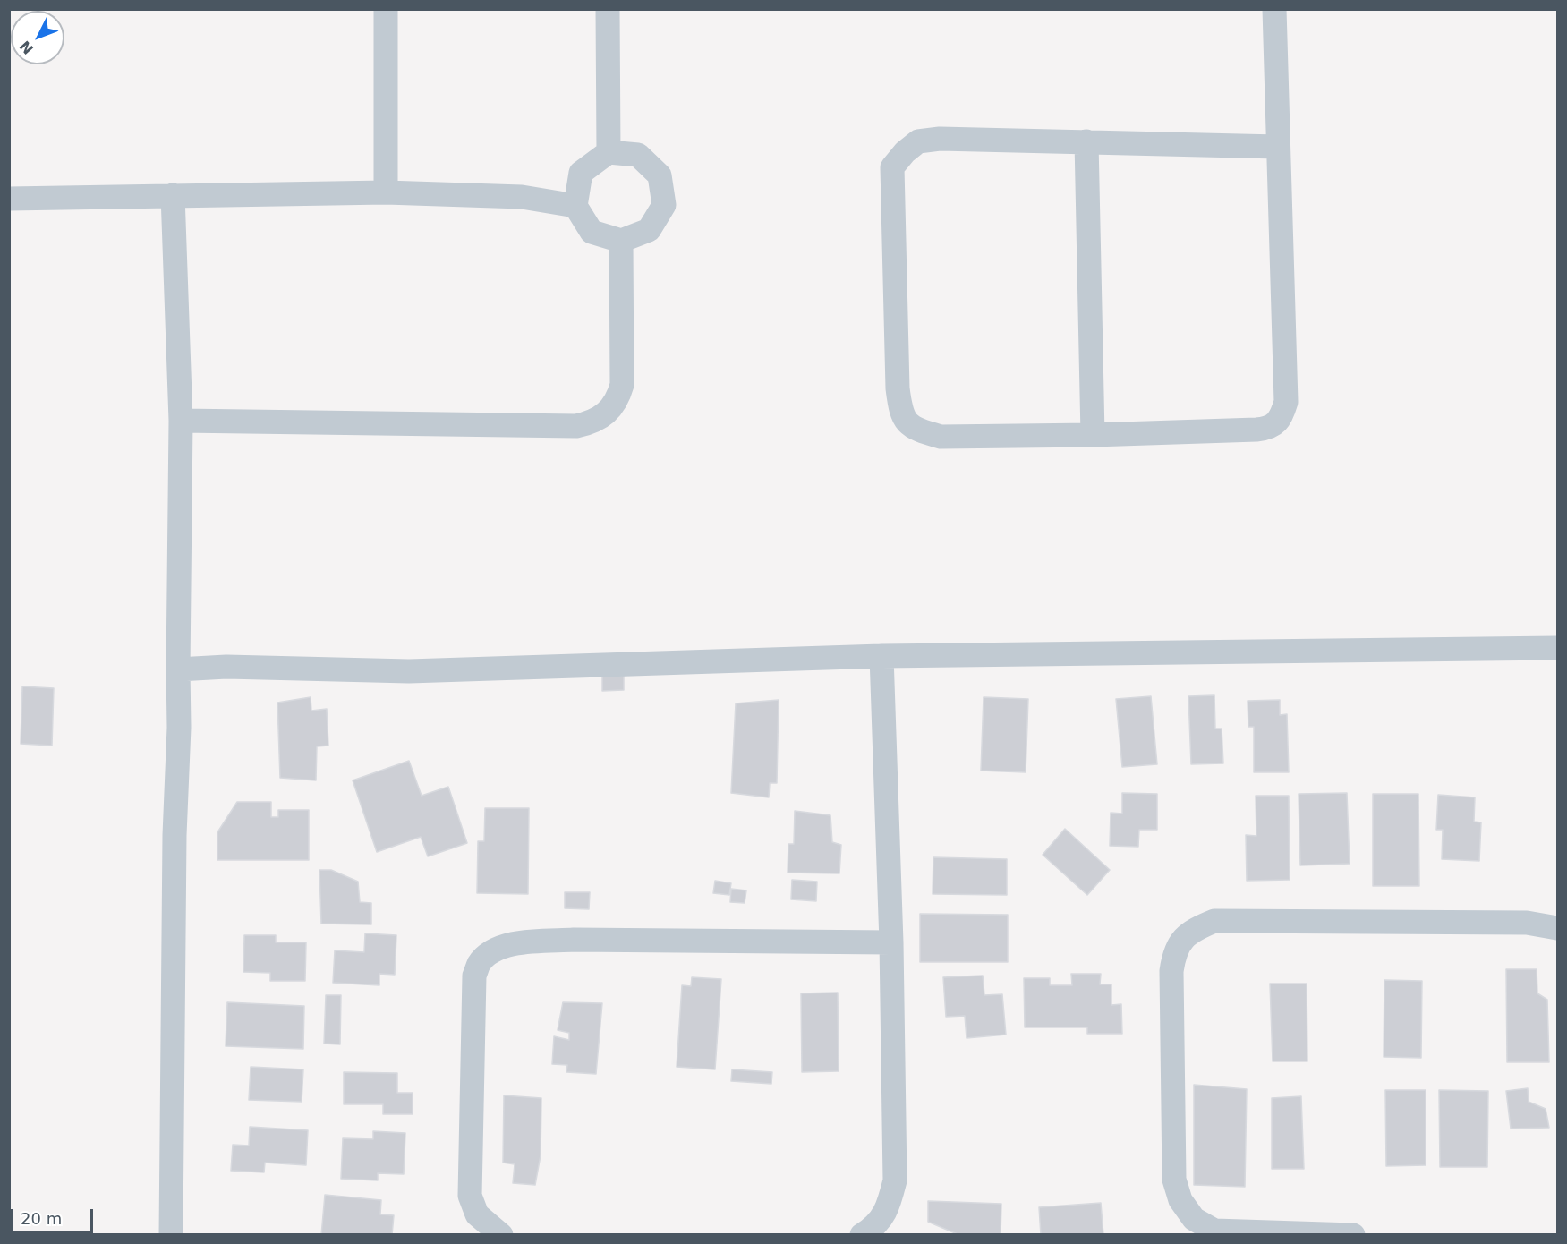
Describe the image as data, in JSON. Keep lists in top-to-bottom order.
{
  "scale_bar": "20 m",
  "north": "bottom left"
}
